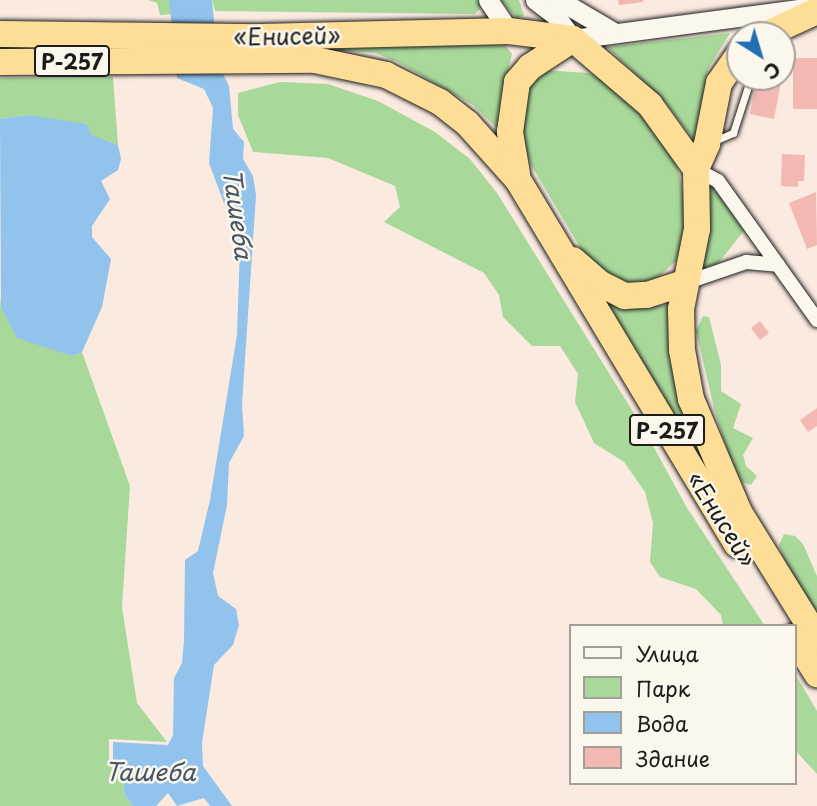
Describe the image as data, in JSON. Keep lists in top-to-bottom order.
{
  "streets": {
    "highway": ["«Енисей»", "Р-257"]
  },
  "water": ["Ташеба"],
  "legend": [
    "Улица",
    "Парк",
    "Вода",
    "Здание"
  ],
  "north": "bottom right"
}
